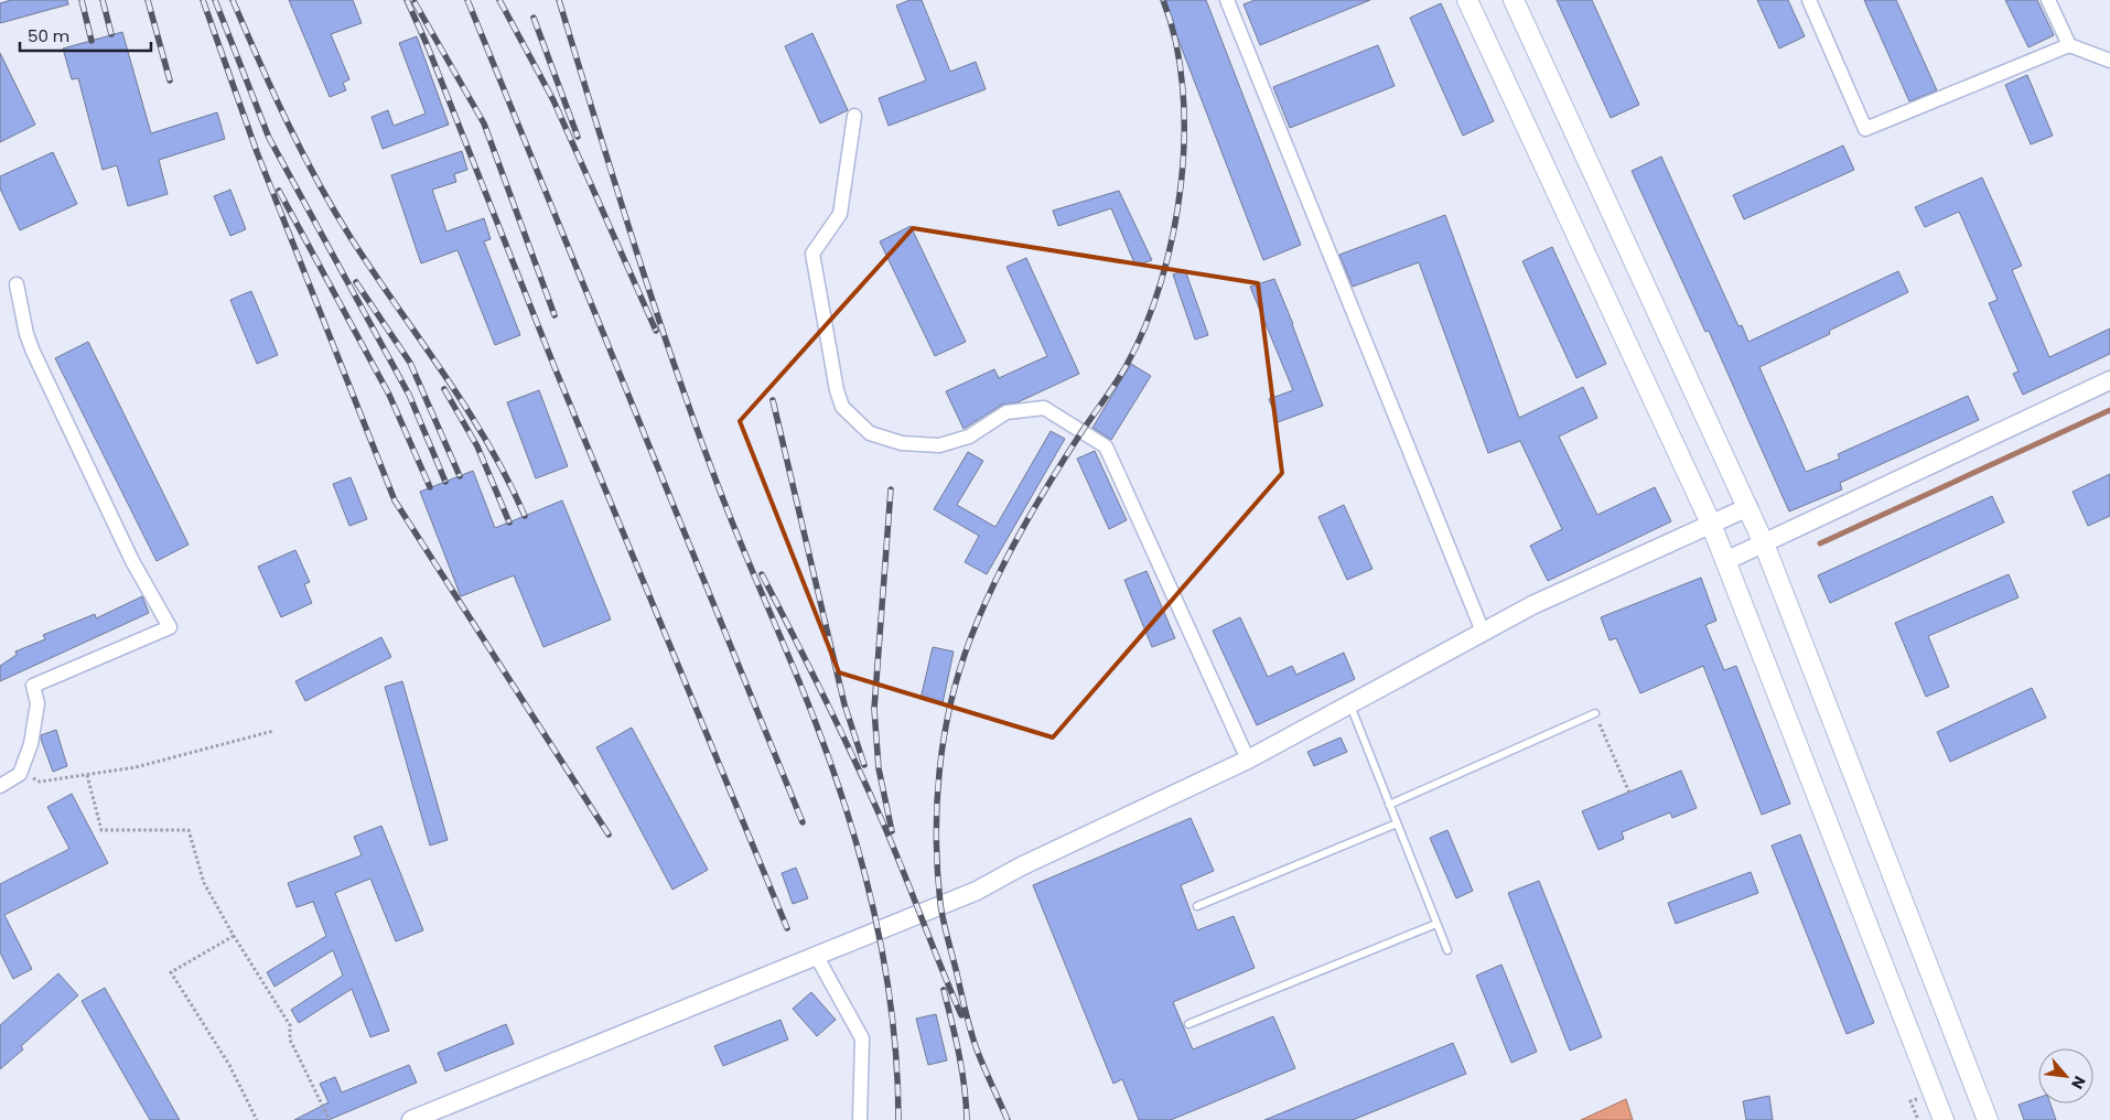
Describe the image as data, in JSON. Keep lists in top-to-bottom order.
{
  "scale_bar": "50 m",
  "north": "bottom right"
}
